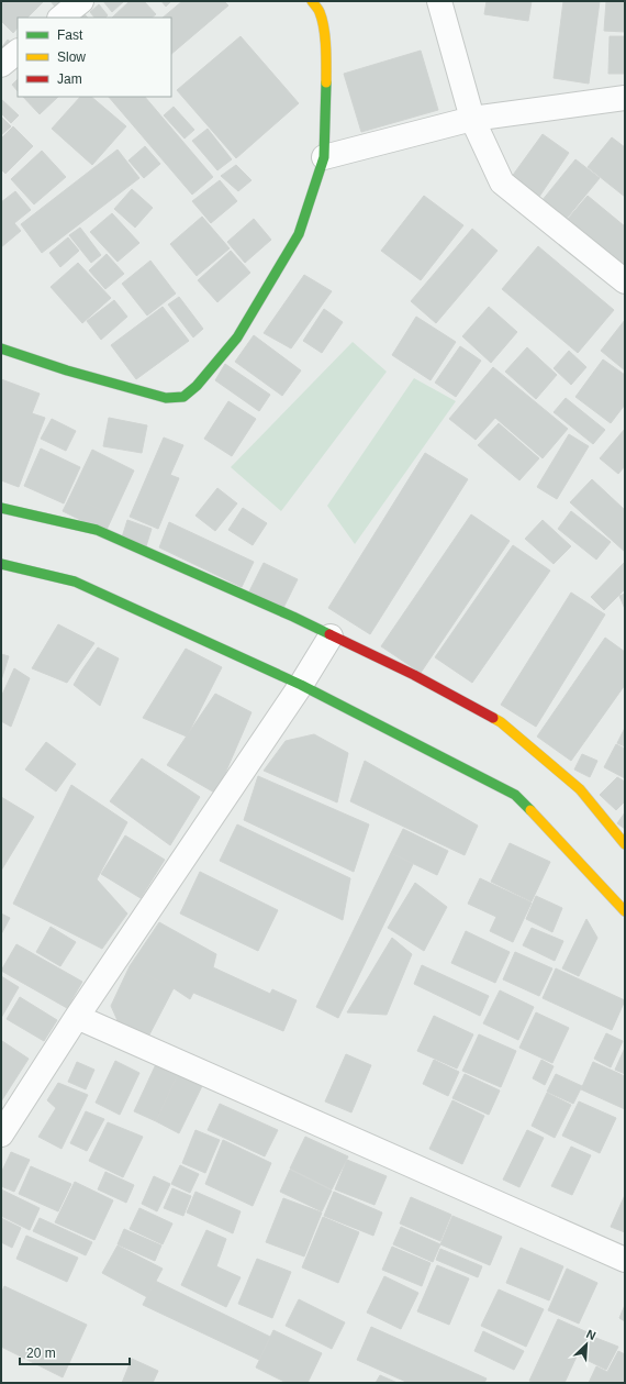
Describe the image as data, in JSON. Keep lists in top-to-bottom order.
{
  "legend": ["Fast", "Slow", "Jam"],
  "scale_bar": "20 m",
  "north": "top right"
}
